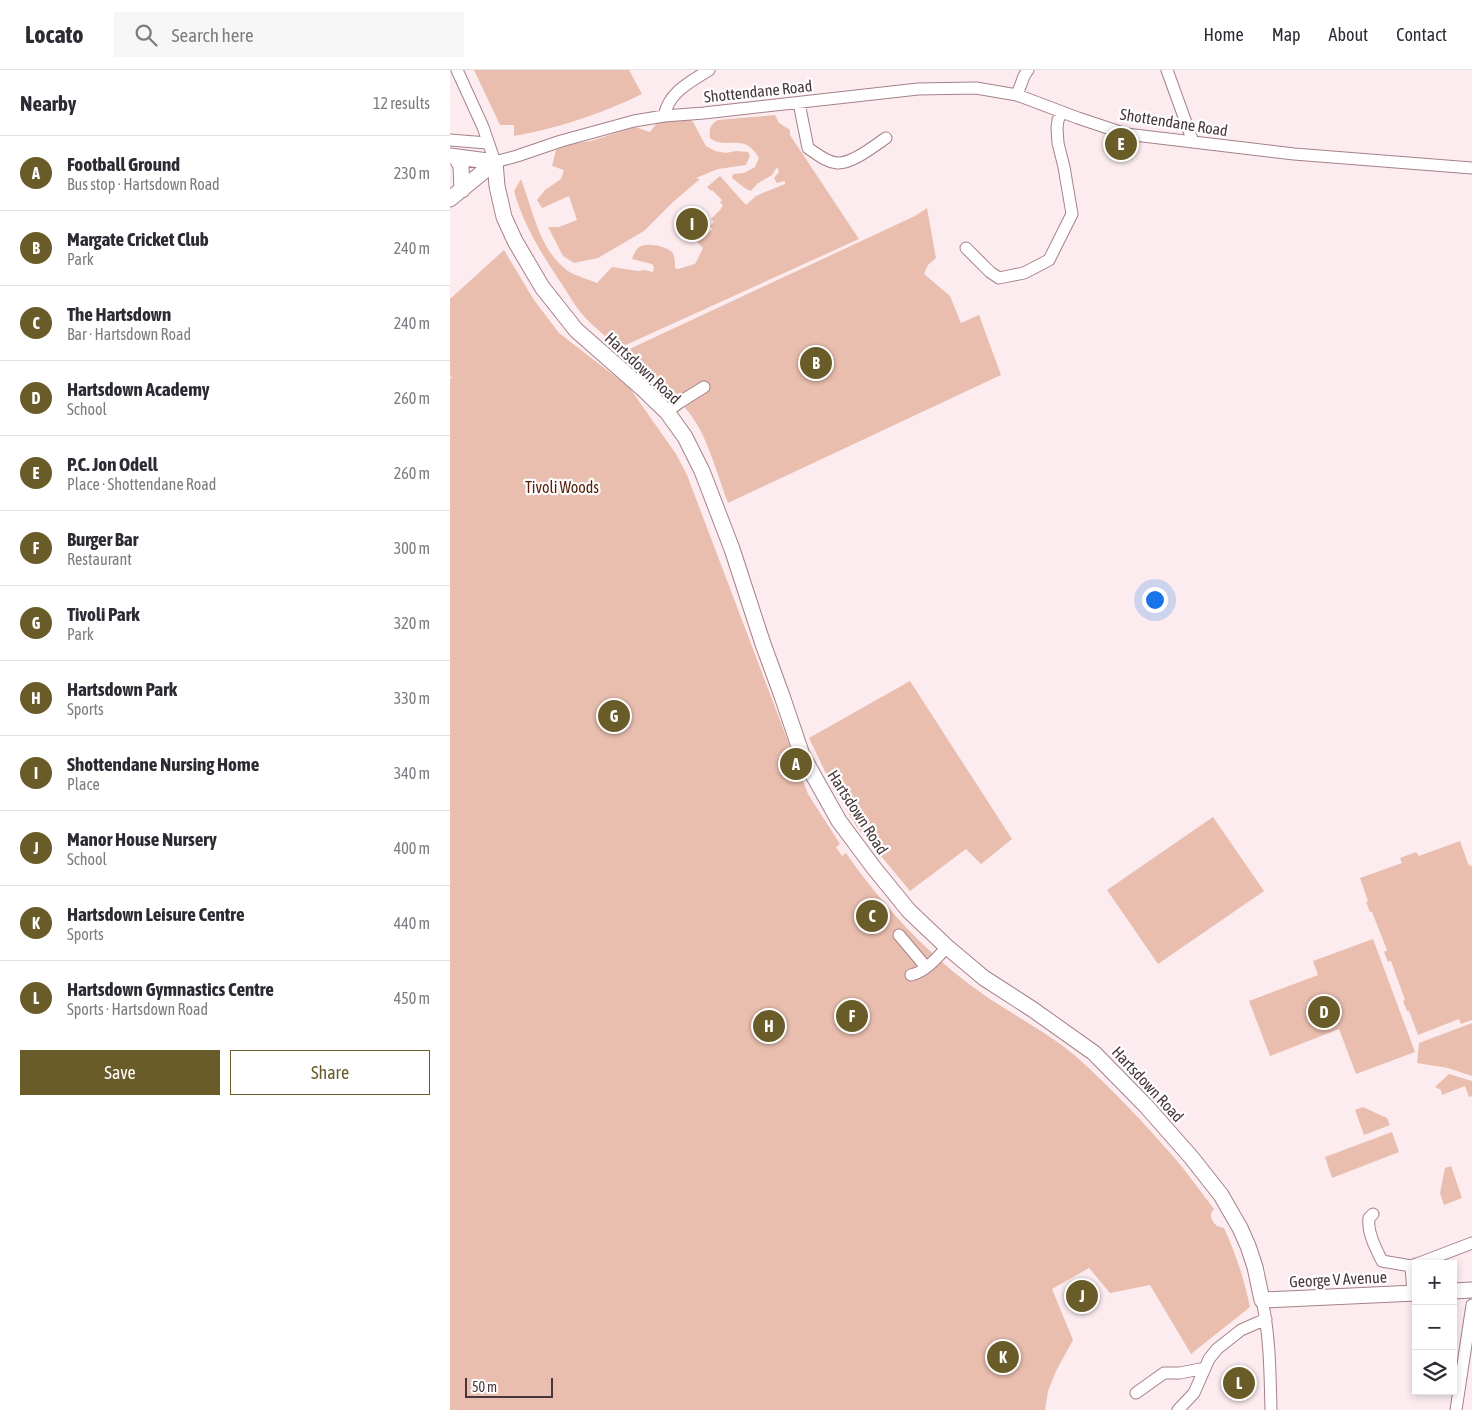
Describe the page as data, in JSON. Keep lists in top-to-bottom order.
{
  "streets": {
    "main road": ["Hartsdown Road", "George V Avenue"],
    "street": ["Shottendane Road"]
  },
  "crossings": [
    ["Shottendane Road", "Hartsdown Road"],
    ["Hartsdown Road", "George V Avenue"]
  ],
  "parks": ["Tivoli Woods"],
  "scale_bar": "50 m",
  "page": {
    "header": "Locato",
    "search": "Search here",
    "nav": [
      "Home",
      "Map",
      "About",
      "Contact"
    ],
    "heading": ["Nearby", "12 results"],
    "pins": [
      "E",
      "I",
      "B",
      "G",
      "A",
      "C",
      "D",
      "F",
      "H",
      "J",
      "K",
      "L"
    ],
    "list": [
      {
        "mark": "A",
        "name": "Football Ground",
        "note": "Bus stop · Hartsdown Road",
        "value": "230 m"
      },
      {
        "mark": "B",
        "name": "Margate Cricket Club",
        "note": "Park",
        "value": "240 m"
      },
      {
        "mark": "C",
        "name": "The Hartsdown",
        "note": "Bar · Hartsdown Road",
        "value": "240 m"
      },
      {
        "mark": "D",
        "name": "Hartsdown Academy",
        "note": "School",
        "value": "260 m"
      },
      {
        "mark": "E",
        "name": "P.C. Jon Odell",
        "note": "Place · Shottendane Road",
        "value": "260 m"
      },
      {
        "mark": "F",
        "name": "Burger Bar",
        "note": "Restaurant",
        "value": "300 m"
      },
      {
        "mark": "G",
        "name": "Tivoli Park",
        "note": "Park",
        "value": "320 m"
      },
      {
        "mark": "H",
        "name": "Hartsdown Park",
        "note": "Sports",
        "value": "330 m"
      },
      {
        "mark": "I",
        "name": "Shottendane Nursing Home",
        "note": "Place",
        "value": "340 m"
      },
      {
        "mark": "J",
        "name": "Manor House Nursery",
        "note": "School",
        "value": "400 m"
      },
      {
        "mark": "K",
        "name": "Hartsdown Leisure Centre",
        "note": "Sports",
        "value": "440 m"
      },
      {
        "mark": "L",
        "name": "Hartsdown Gymnastics Centre",
        "note": "Sports · Hartsdown Road",
        "value": "450 m"
      }
    ],
    "buttons": ["Save", "Share"],
    "map_buttons": ["+", "−"],
    "scale": "50 m"
  }
}
